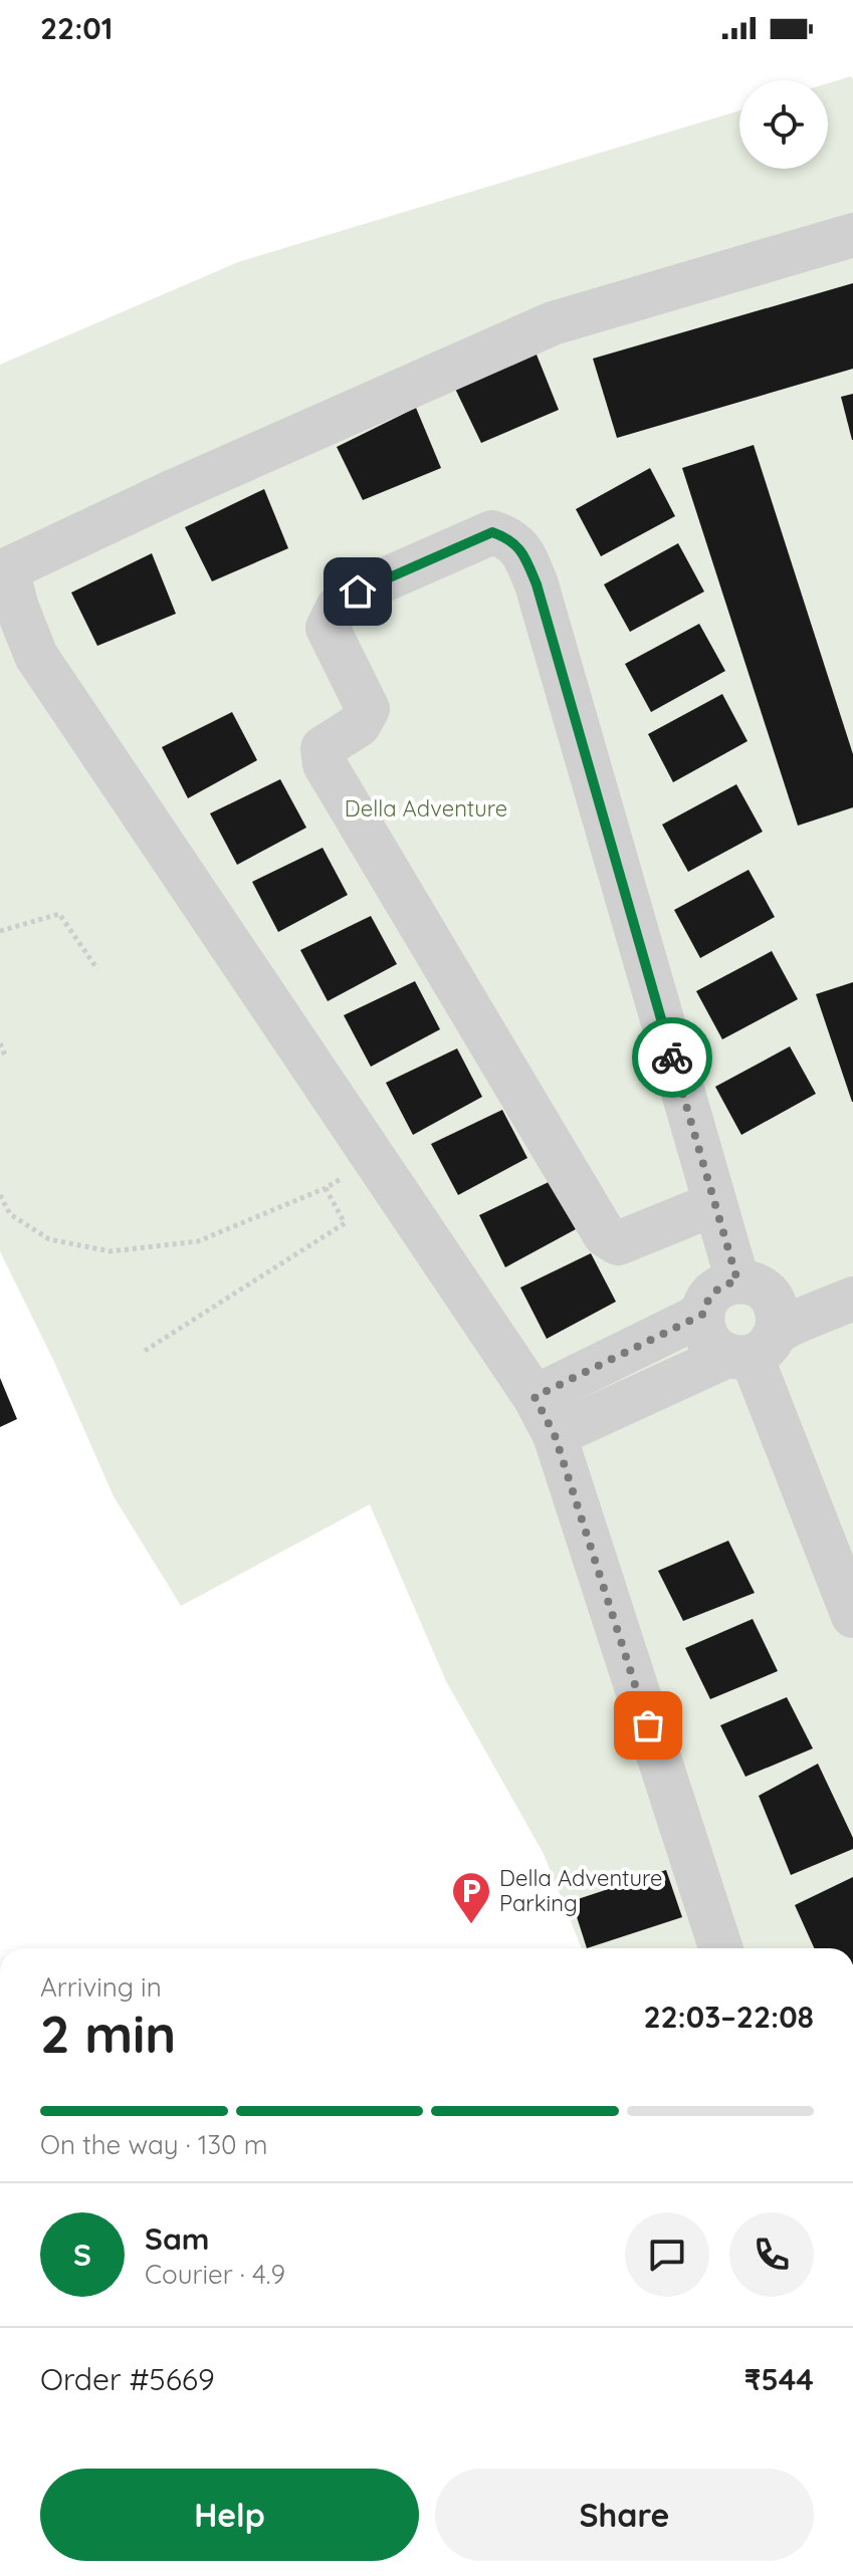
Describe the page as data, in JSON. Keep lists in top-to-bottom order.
{
  "parks": ["Della Adventure"],
  "places": {
    "parking": ["Della Adventure Parking"]
  },
  "page": {
    "status": "22:01",
    "heading": ["2 min", "Arriving in", "22:03–22:08"],
    "panel": [
      "Sam",
      "Courier · 4.9",
      "Order #5669",
      "₹544"
    ],
    "bar": "On the way · 130 m",
    "round": "S",
    "buttons": ["Help", "Share"]
  }
}
